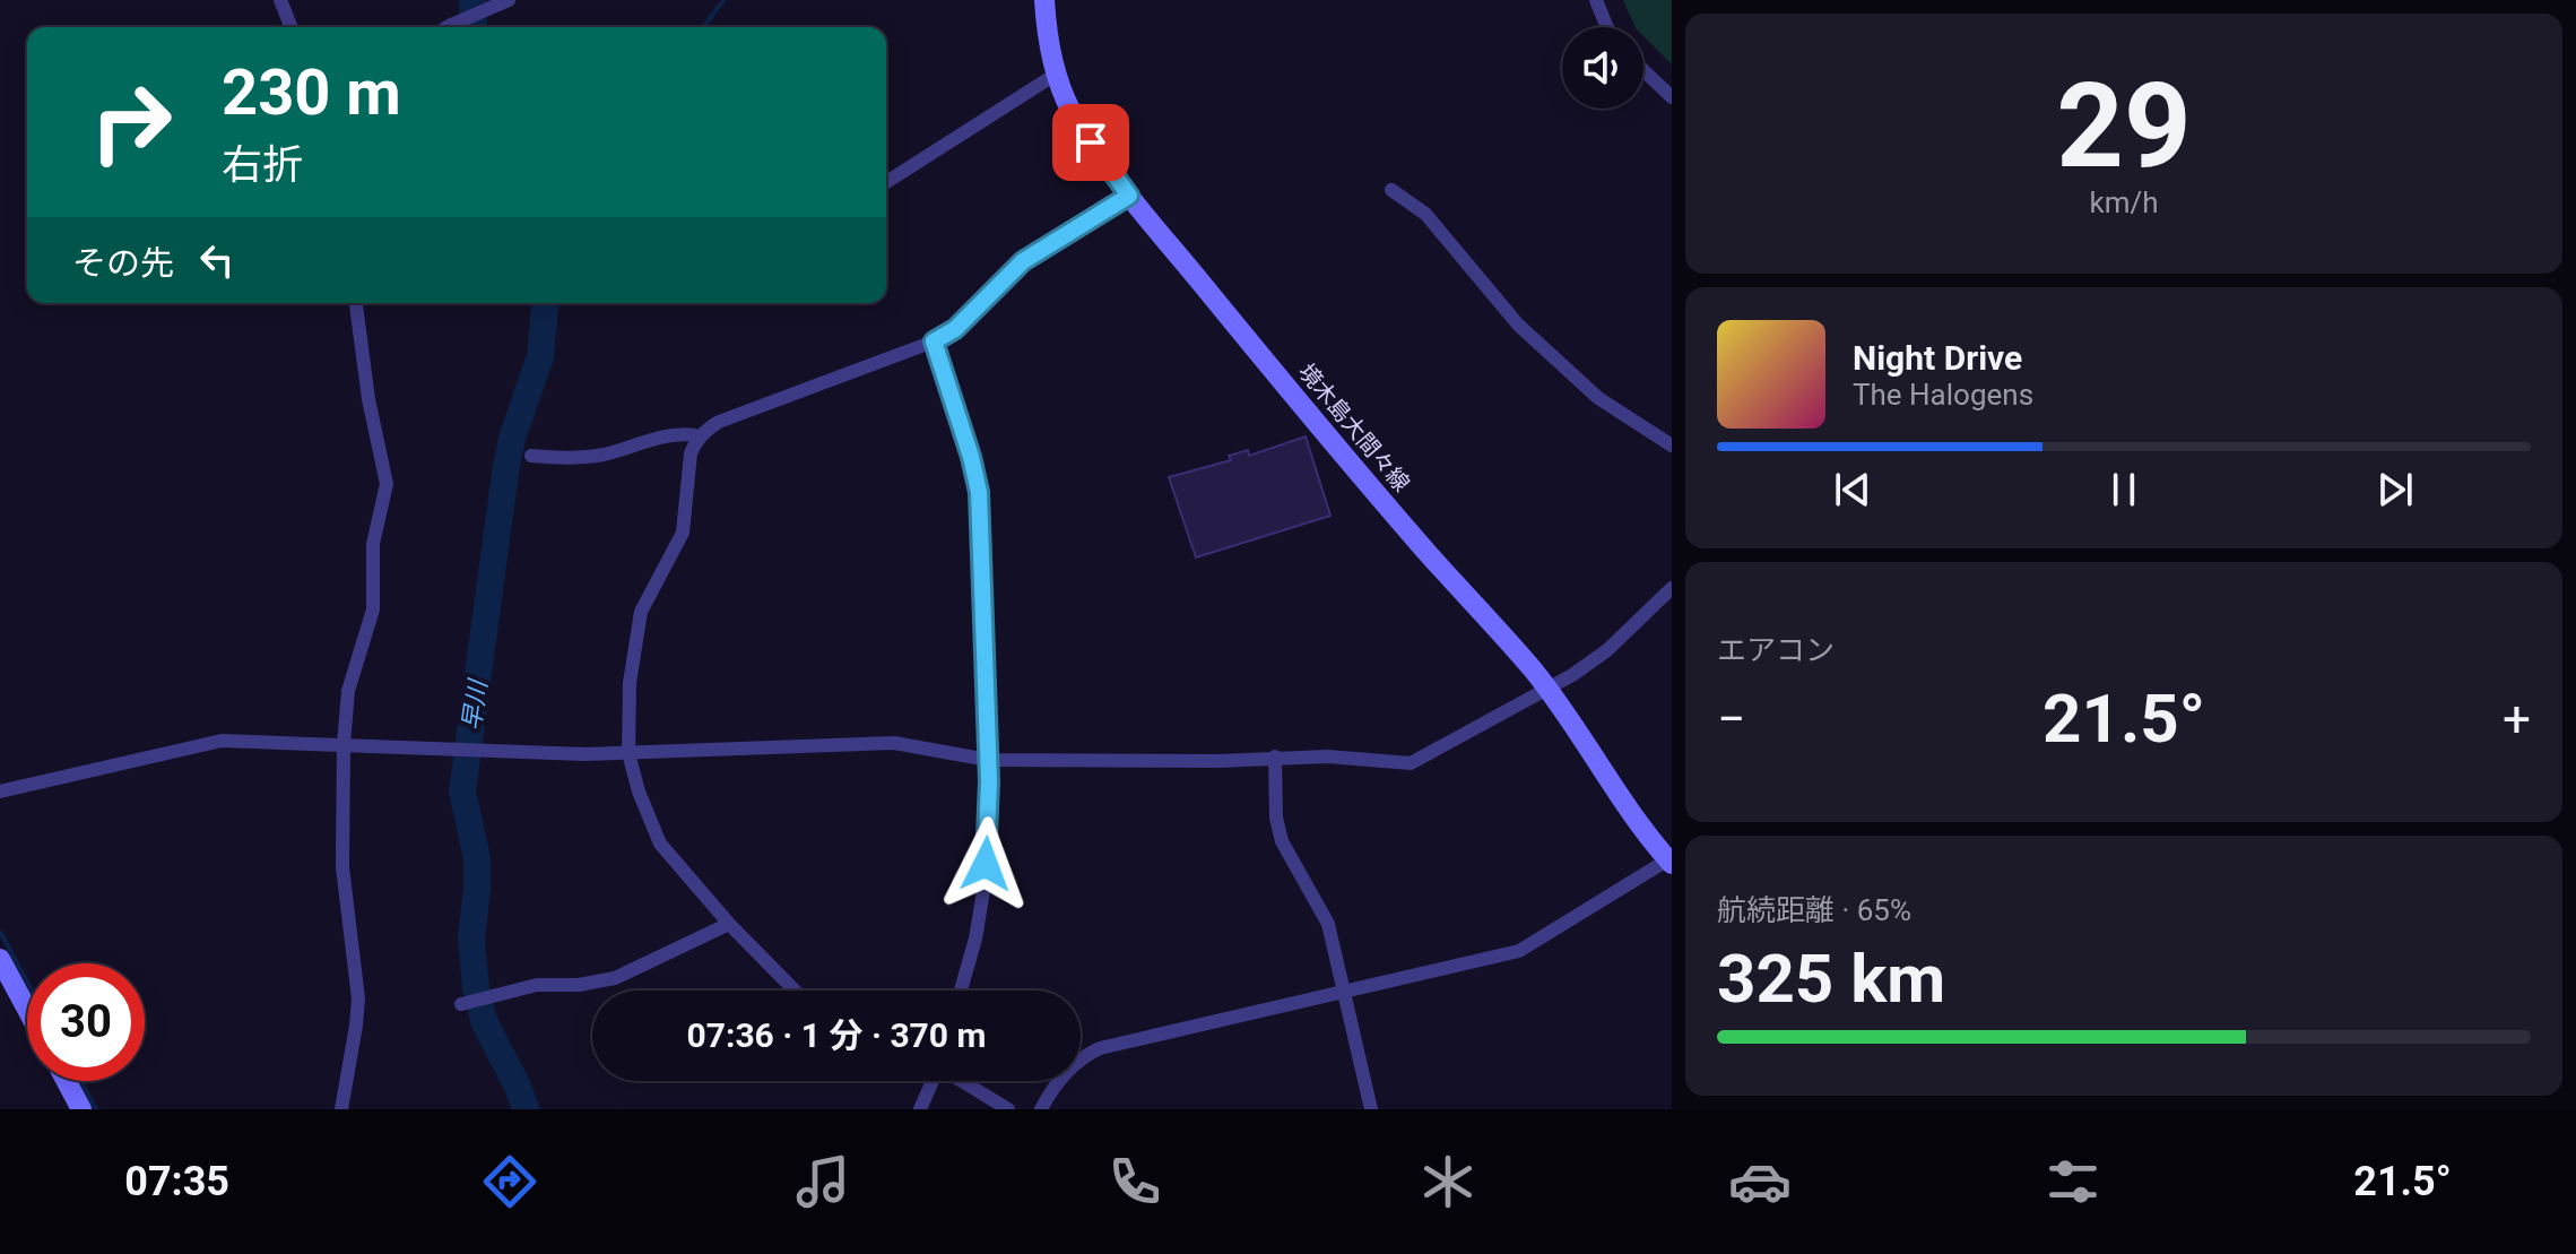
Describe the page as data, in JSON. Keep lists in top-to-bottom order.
{
  "streets": {
    "main road": ["境木島大間々線"]
  },
  "water": ["早川"],
  "page": {
    "tile": [
      ["29", "km/h"],
      "エアコン",
      ["航続距離 · 65%", "325 km"]
    ],
    "turn": ["230 m", "右折"],
    "then": "その先",
    "song": ["Night Drive", "The Halogens"],
    "heat": ["−", "21.5°", "+"],
    "limit": "30",
    "trip": "07:36 · 1 分 · 370 m",
    "tabs": ["07:35", "21.5°"]
  }
}
